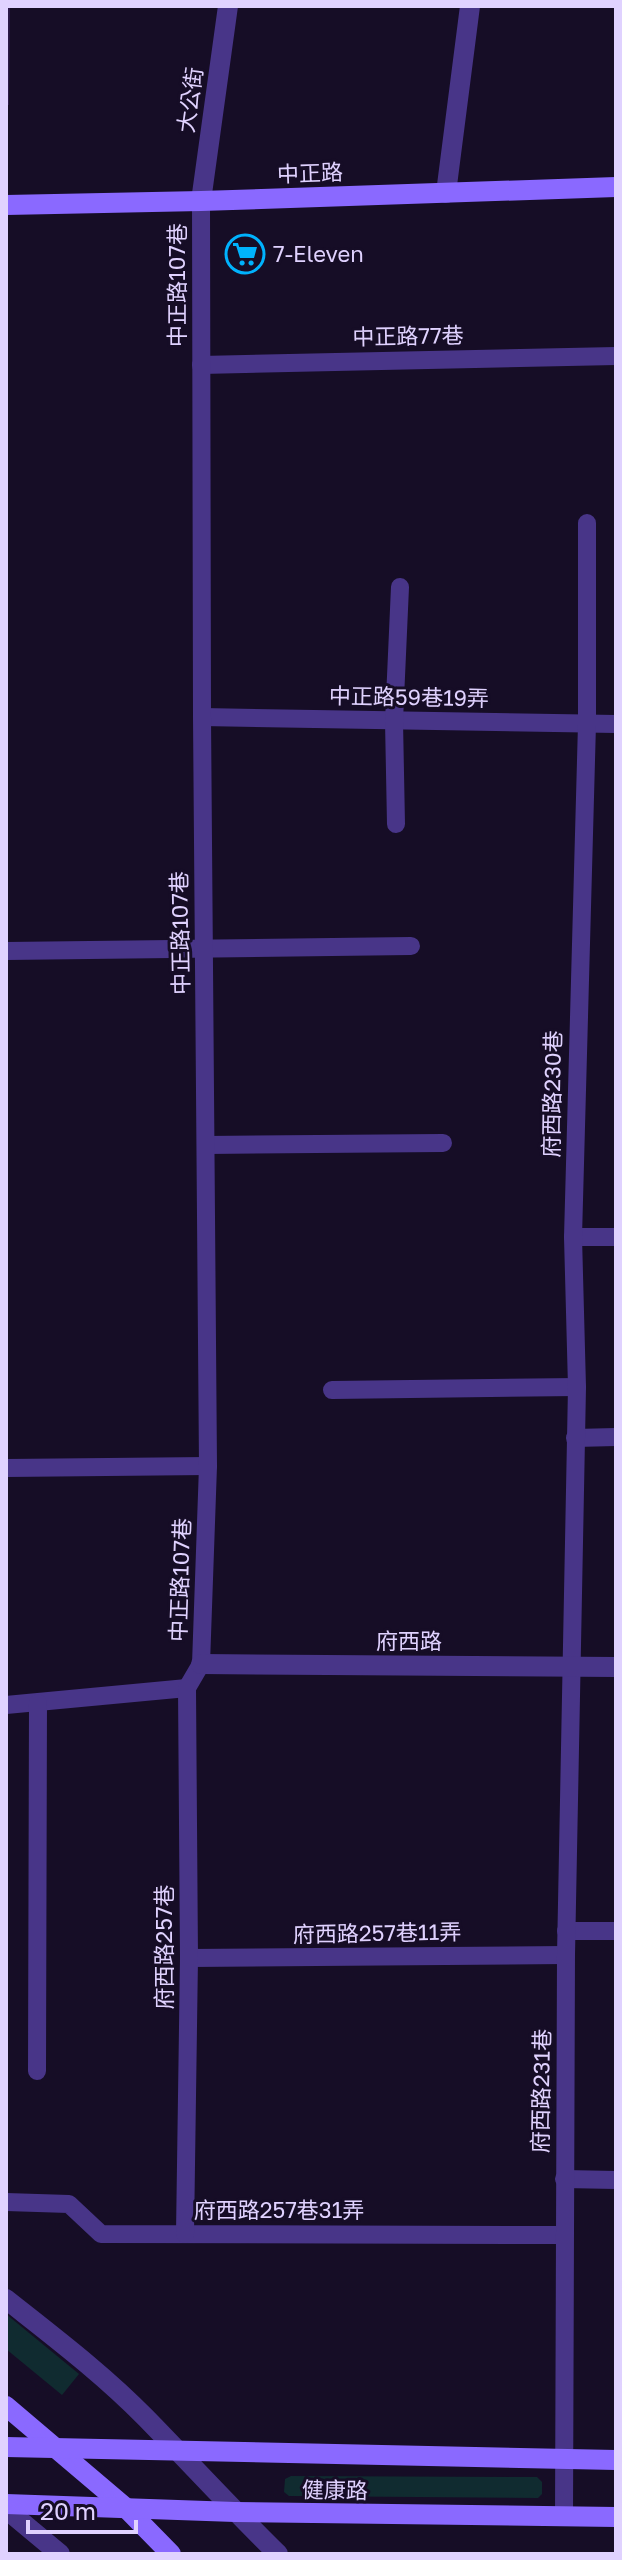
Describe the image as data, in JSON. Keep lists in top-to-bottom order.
{
  "streets": {
    "street": [
      "大公街",
      "中正路",
      "府西路",
      "健康路"
    ],
    "lane": [
      "中正路107巷",
      "中正路77巷",
      "中正路59巷19弄",
      "府西路230巷",
      "府西路257巷11弄",
      "府西路257巷",
      "府西路231巷",
      "府西路257巷31弄"
    ]
  },
  "crossings": [
    ["大公街", "中正路"],
    ["大公街", "中正路107巷"],
    ["中正路", "中正路107巷"],
    ["中正路107巷", "中正路77巷"],
    ["中正路107巷", "中正路59巷19弄"],
    ["中正路107巷", "府西路"],
    ["中正路59巷19弄", "府西路230巷"],
    ["府西路230巷", "府西路"],
    ["府西路230巷", "府西路231巷"],
    ["府西路", "府西路231巷"],
    ["府西路257巷11弄", "府西路257巷"],
    ["府西路257巷11弄", "府西路231巷"],
    ["府西路257巷", "府西路257巷31弄"],
    ["府西路231巷", "府西路257巷31弄"],
    ["府西路231巷", "健康路"]
  ],
  "places": {
    "supermarket": ["7-Eleven"]
  },
  "scale_bar": "20 m"
}
